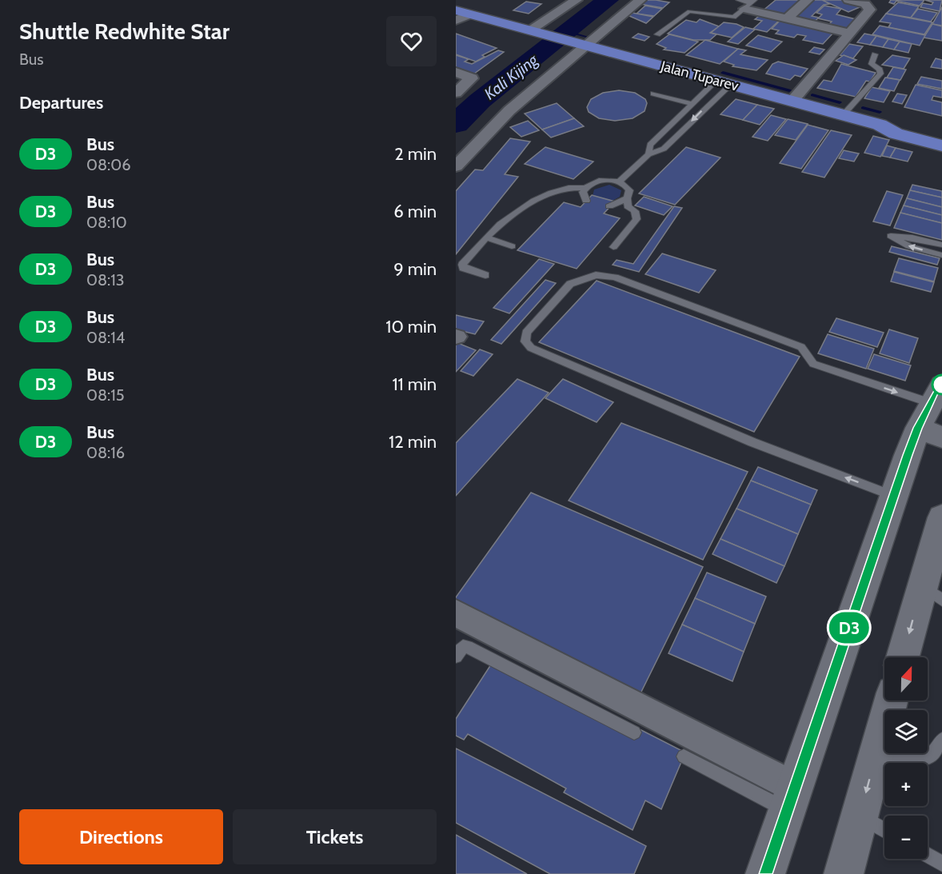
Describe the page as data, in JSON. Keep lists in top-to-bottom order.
{
  "streets": {
    "main road": ["Jalan Tuparev"]
  },
  "water": ["Kali Kijing"],
  "lines": ["bus line D3"],
  "north": "top",
  "page": {
    "heading": [
      ["Shuttle Redwhite Star", "Bus"],
      "Departures"
    ],
    "on_map": "D3",
    "list": [
      {
        "mark": "D3",
        "name": "Bus",
        "note": "08:06",
        "value": "2 min"
      },
      {
        "mark": "D3",
        "name": "Bus",
        "note": "08:10",
        "value": "6 min"
      },
      {
        "mark": "D3",
        "name": "Bus",
        "note": "08:13",
        "value": "9 min"
      },
      {
        "mark": "D3",
        "name": "Bus",
        "note": "08:14",
        "value": "10 min"
      },
      {
        "mark": "D3",
        "name": "Bus",
        "note": "08:15",
        "value": "11 min"
      },
      {
        "mark": "D3",
        "name": "Bus",
        "note": "08:16",
        "value": "12 min"
      }
    ],
    "map_buttons": ["+", "−"],
    "buttons": ["Directions", "Tickets"]
  }
}
